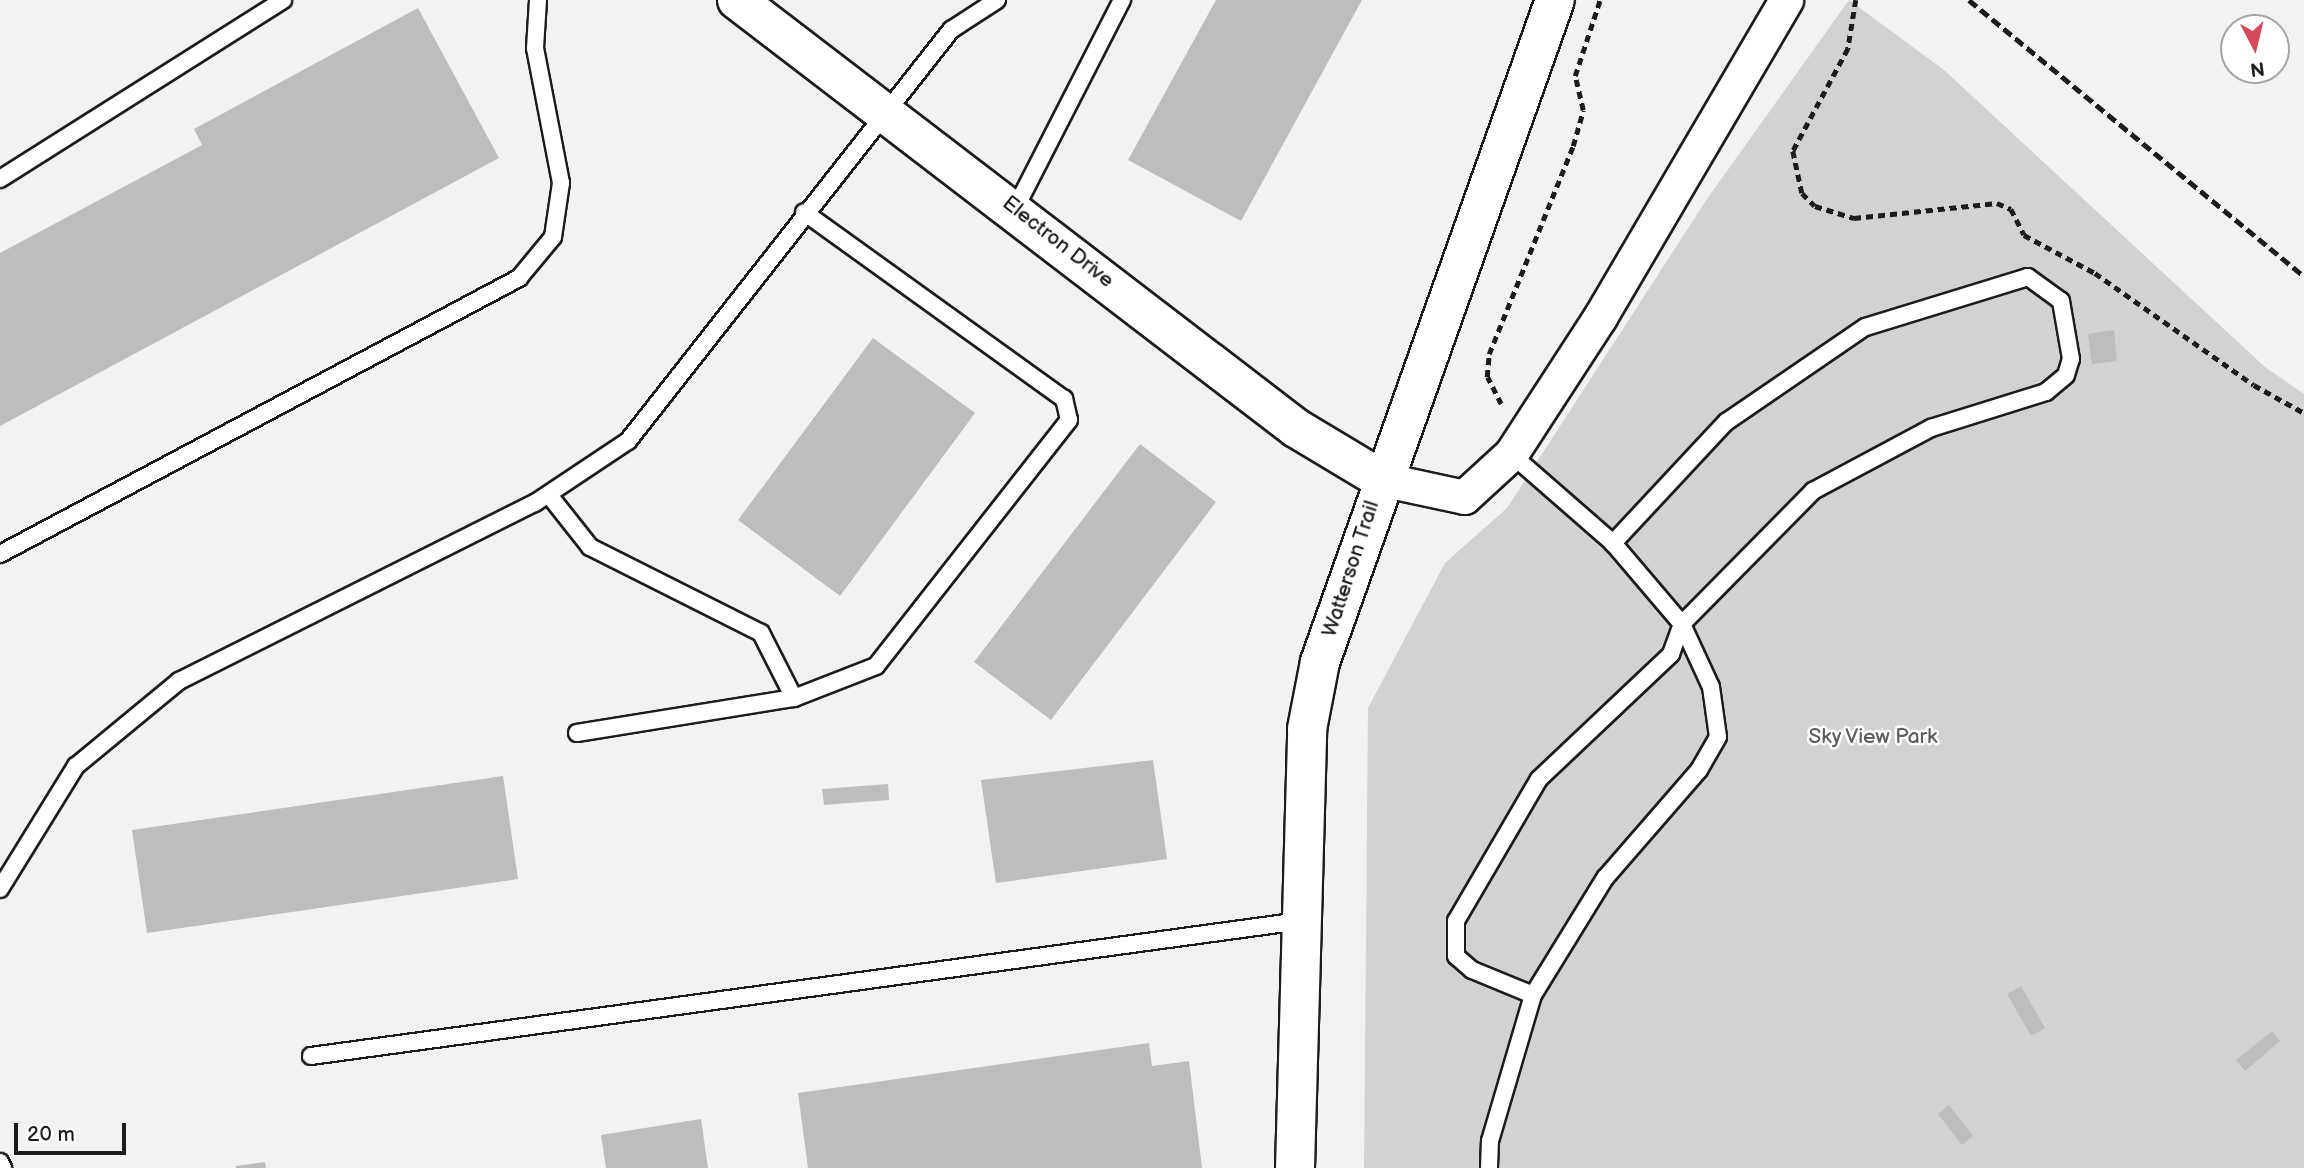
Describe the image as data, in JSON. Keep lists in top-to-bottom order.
{
  "streets": {
    "main road": ["Electron Drive", "Watterson Trail"]
  },
  "crossings": [
    ["Electron Drive", "Watterson Trail"]
  ],
  "parks": ["Sky View Park"],
  "scale_bar": "20 m",
  "north": "bottom"
}
